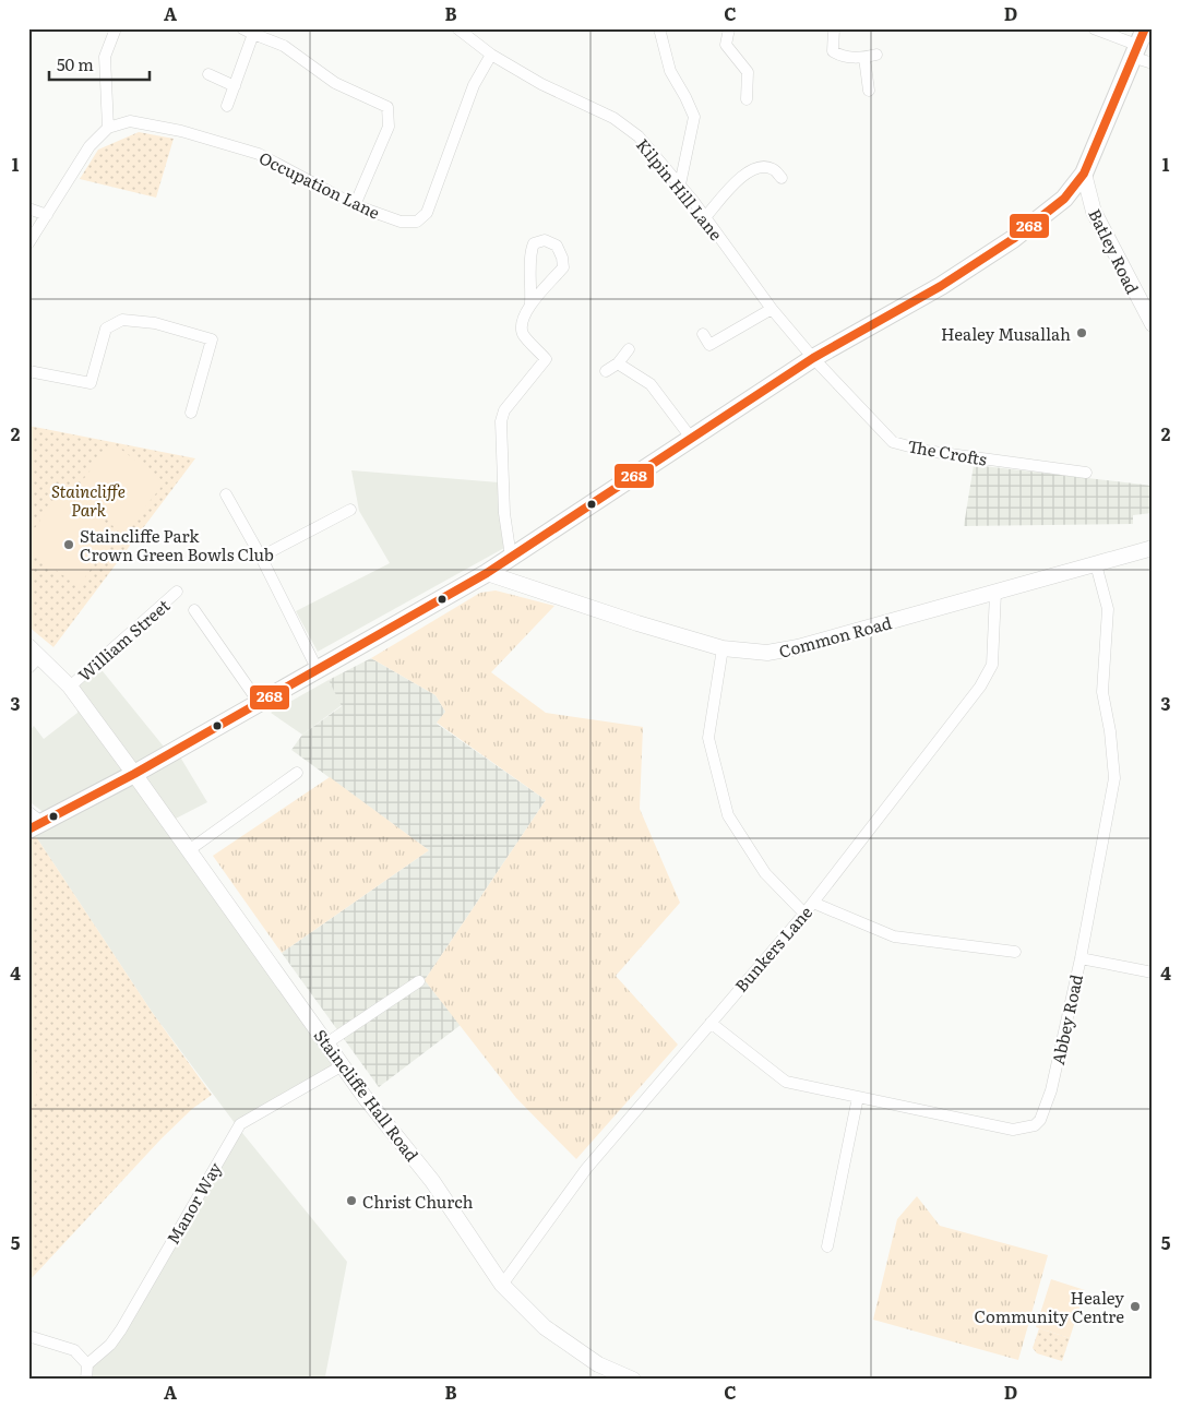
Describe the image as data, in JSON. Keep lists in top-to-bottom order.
{
  "streets": {
    "street": [
      "Occupation Lane",
      "Kilpin Hill Lane",
      "Batley Road",
      "The Crofts",
      "Common Road",
      "William Street",
      "Bunkers Lane",
      "Abbey Road",
      "Staincliffe Hall Road",
      "Manor Way"
    ]
  },
  "crossings": [
    ["Occupation Lane", "Kilpin Hill Lane"],
    ["Kilpin Hill Lane", "The Crofts"],
    ["Common Road", "Bunkers Lane"],
    ["Common Road", "Abbey Road"],
    ["William Street", "Staincliffe Hall Road"],
    ["Bunkers Lane", "Abbey Road"],
    ["Bunkers Lane", "Staincliffe Hall Road"],
    ["Staincliffe Hall Road", "Manor Way"]
  ],
  "parks": ["Staincliffe Park"],
  "places": [
    "Healey Musallah",
    "Staincliffe Park Crown Green Bowls Club",
    "Christ Church",
    "Healey Community Centre"
  ],
  "lines": ["transit line 268"],
  "scale_bar": "50 m",
  "grid": {
    "columns": [
      "A",
      "B",
      "C",
      "D"
    ],
    "rows": [
      "1",
      "2",
      "3",
      "4",
      "5"
    ]
  }
}
